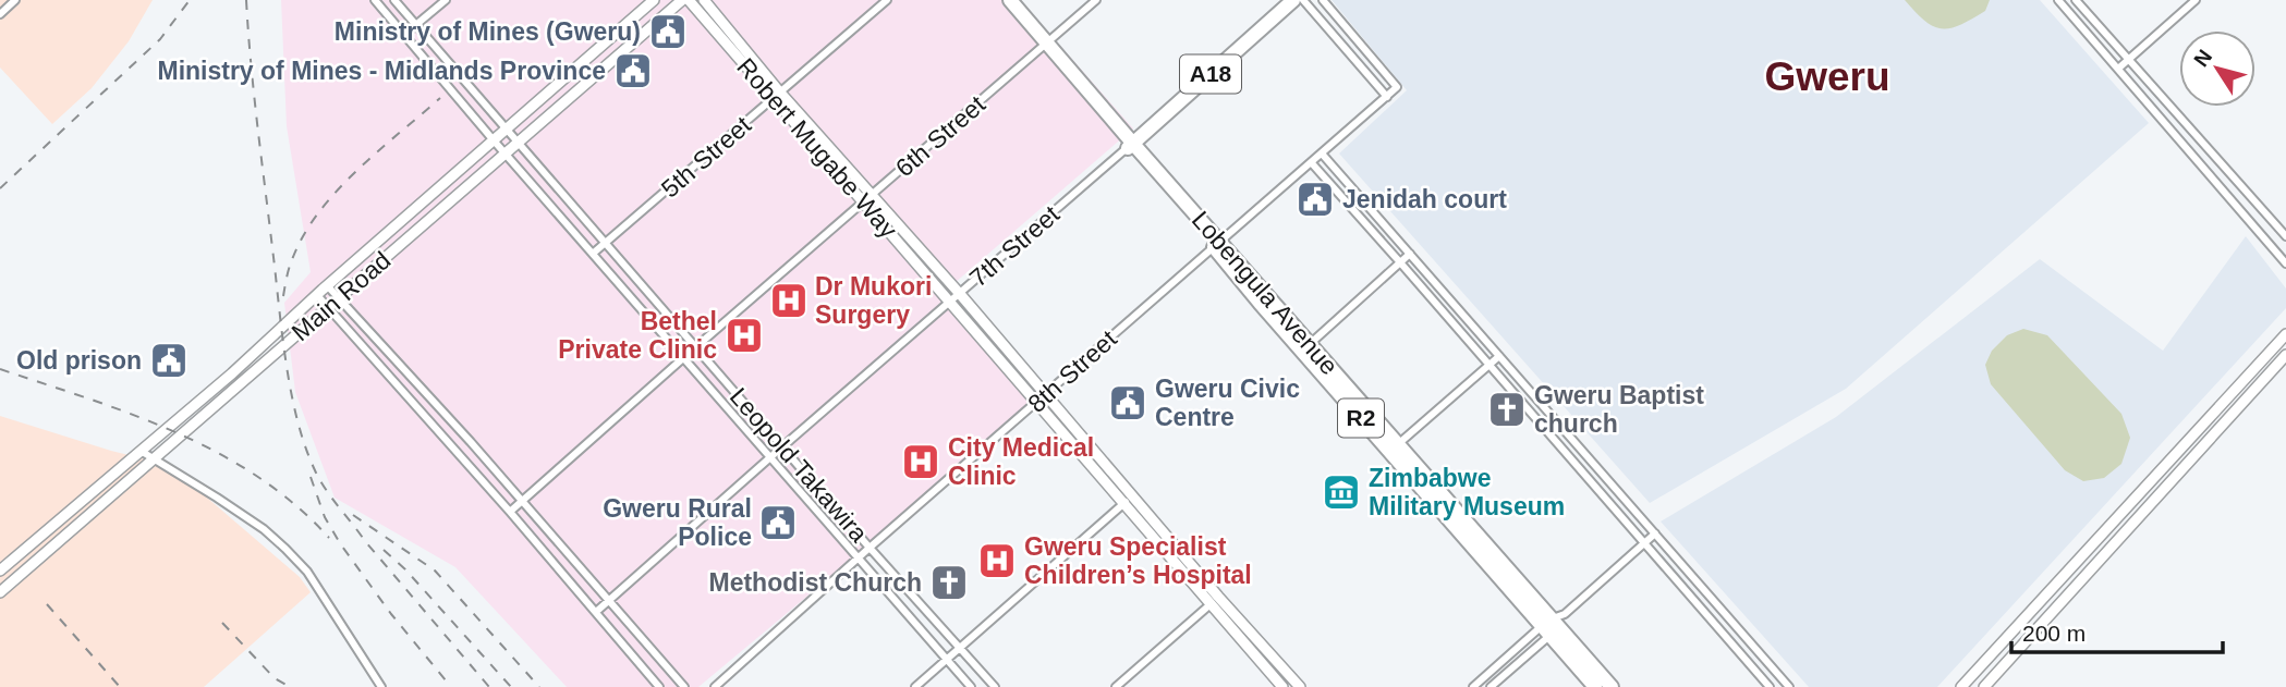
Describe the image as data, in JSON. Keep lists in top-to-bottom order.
{
  "streets": {
    "highway": [
      "A18",
      "7th Street",
      "Lobengula Avenue",
      "R2"
    ],
    "main road": ["Robert Mugabe Way", "Main Road"],
    "street": [
      "6th Street",
      "5th Street",
      "8th Street",
      "Leopold Takawira"
    ]
  },
  "crossings": [
    ["6th Street", "Robert Mugabe Way"],
    ["6th Street", "Lobengula Avenue"],
    ["6th Street", "Leopold Takawira"],
    ["Robert Mugabe Way", "5th Street"],
    ["Robert Mugabe Way", "7th Street"],
    ["Robert Mugabe Way", "8th Street"],
    ["5th Street", "Leopold Takawira"],
    ["7th Street", "Lobengula Avenue"],
    ["7th Street", "Leopold Takawira"],
    ["Lobengula Avenue", "8th Street"],
    ["Main Road", "Leopold Takawira"],
    ["8th Street", "Leopold Takawira"]
  ],
  "districts": ["Gweru"],
  "places": {
    "public building": [
      "Ministry of Mines (Gweru)",
      "Ministry of Mines - Midlands Province",
      "Jenidah court",
      "Old prison",
      "Gweru Civic Centre",
      "Gweru Rural Police"
    ],
    "hospital": [
      "Dr Mukori Surgery",
      "Bethel Private Clinic",
      "City Medical Clinic",
      "Gweru Specialist Children’s Hospital"
    ],
    "church": ["Gweru Baptist church", "Methodist Church"],
    "museum": ["Zimbabwe Military Museum"]
  },
  "scale_bar": "200 m",
  "north": "top left"
}
